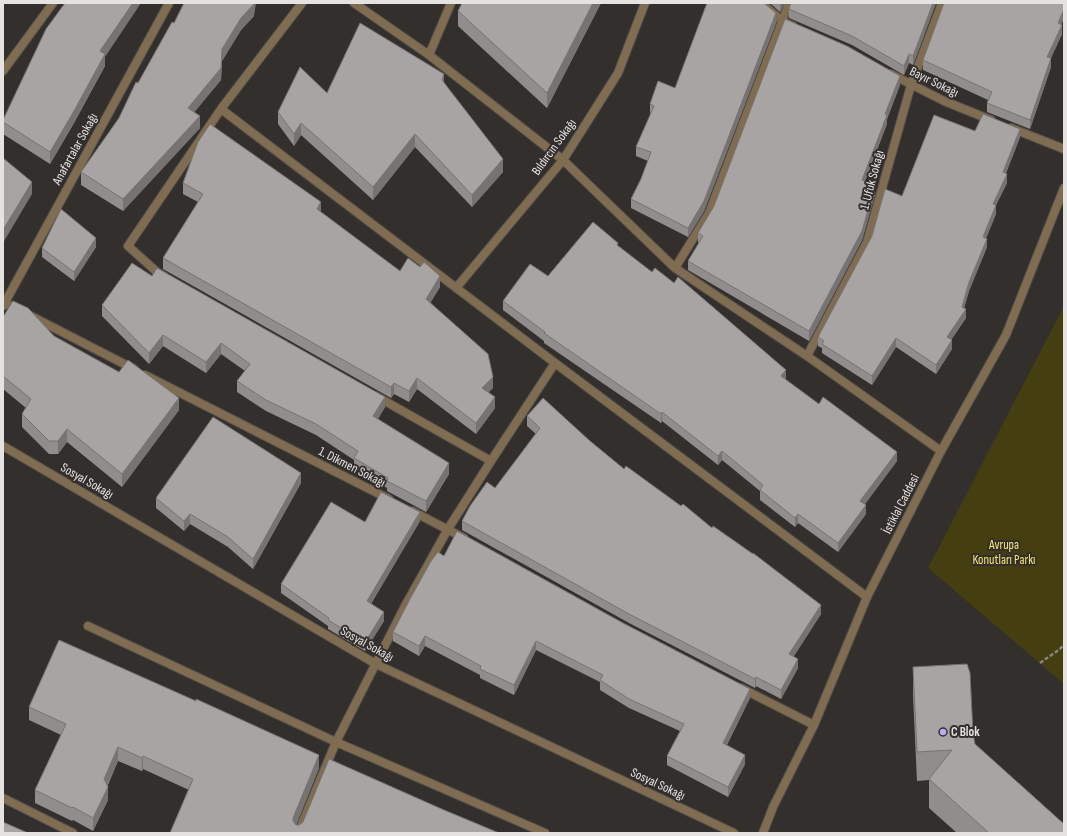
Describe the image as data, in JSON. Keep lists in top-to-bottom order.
{
  "streets": {
    "street": [
      "Bayır Sokağı",
      "Bıldırcın Sokağı",
      "Anafartalar Sokağı",
      "1. Ufuk Sokağı",
      "1. Dikmen Sokağı",
      "Sosyal Sokağı",
      "İstiklal Caddesi"
    ]
  },
  "crossings": [
    ["Bayır Sokağı", "1. Ufuk Sokağı"],
    ["Anafartalar Sokağı", "1. Dikmen Sokağı"]
  ],
  "parks": ["Avrupa Konutları Parkı"],
  "places": ["C Blok"]
}
